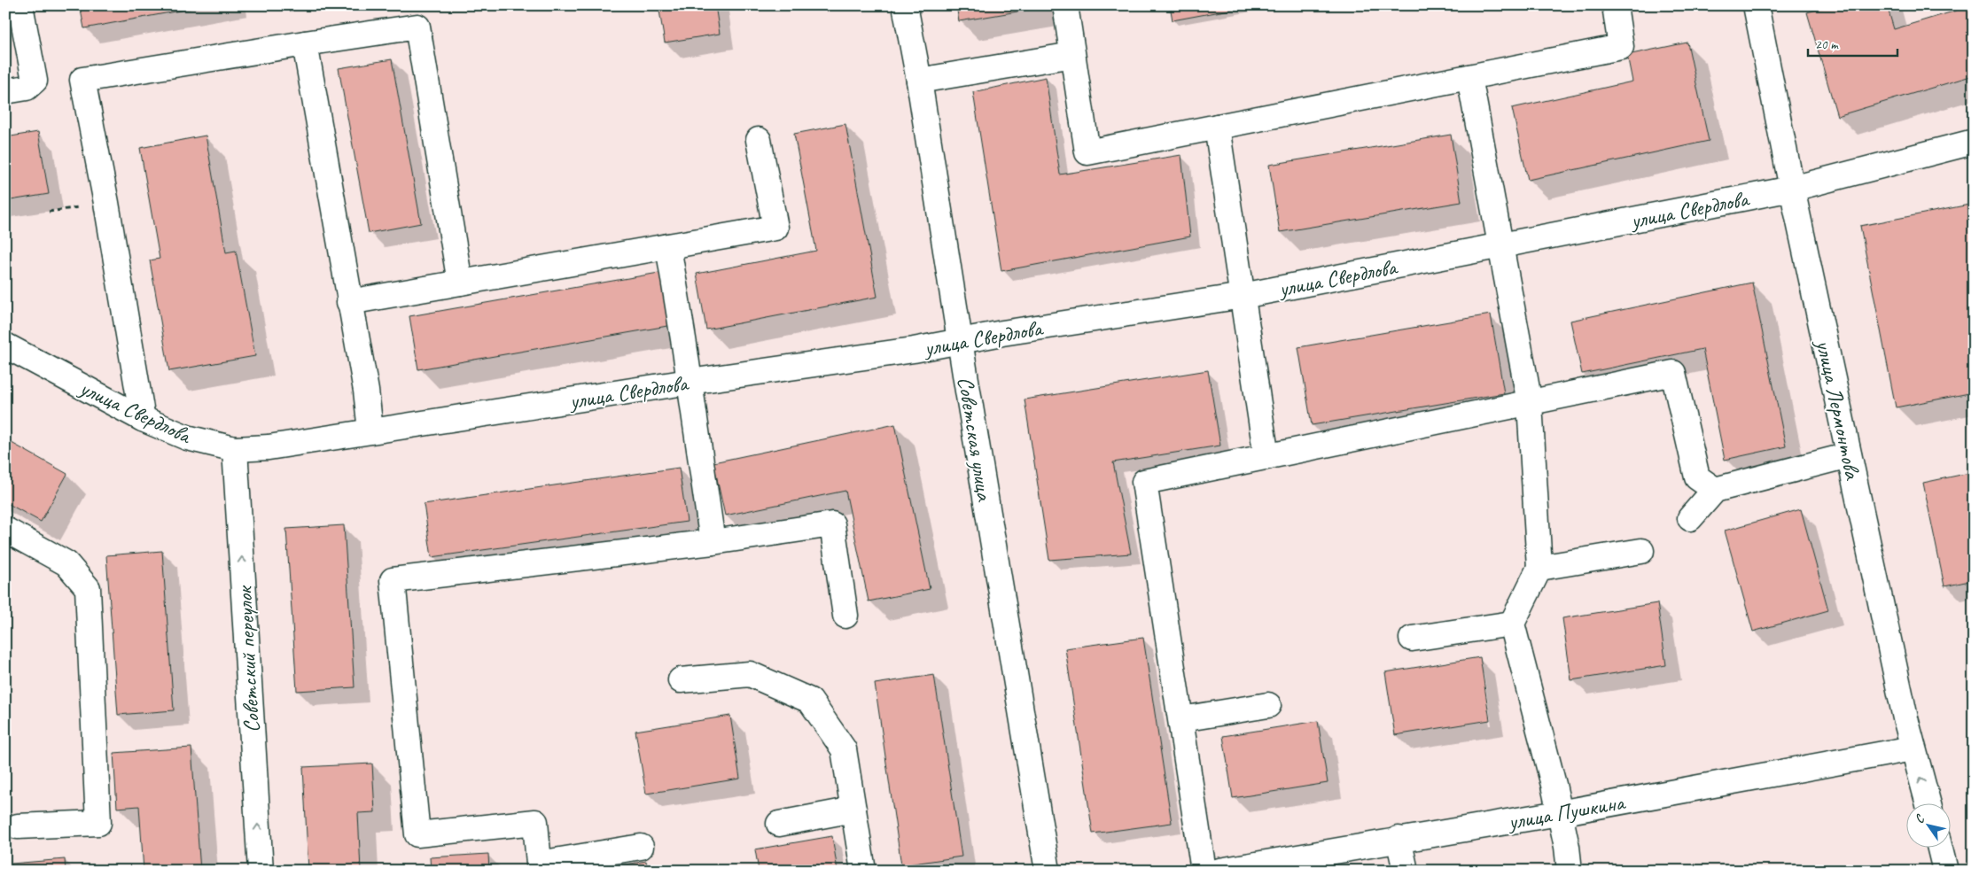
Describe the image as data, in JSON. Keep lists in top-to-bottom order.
{
  "streets": {
    "street": [
      "улица Свердлова",
      "улица Лермонтова",
      "Советская улица",
      "Советский переулок",
      "улица Пушкина"
    ]
  },
  "crossings": [
    ["улица Свердлова", "улица Лермонтова"],
    ["улица Свердлова", "Советская улица"],
    ["улица Свердлова", "Советский переулок"],
    ["улица Лермонтова", "улица Пушкина"]
  ],
  "one_way": ["Советский переулок"],
  "scale_bar": "20 m",
  "north": "top left"
}
